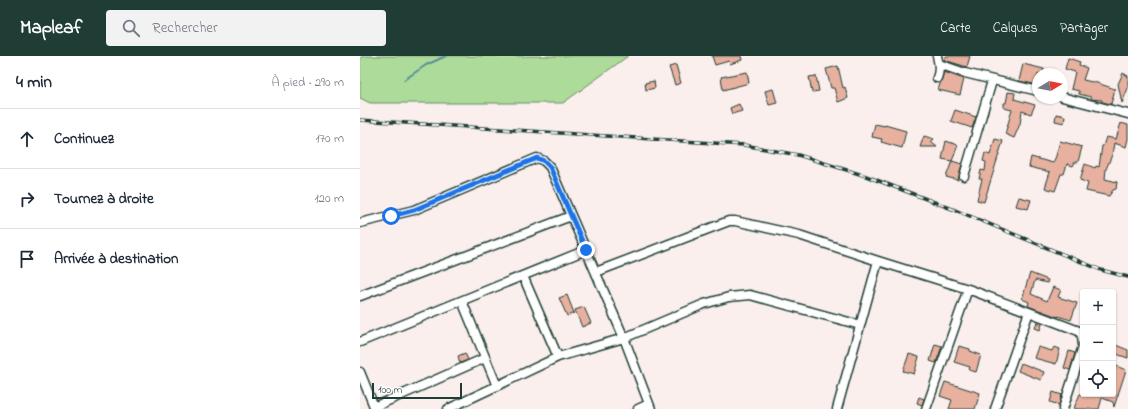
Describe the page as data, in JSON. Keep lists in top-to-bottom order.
{
  "scale_bar": "100 m",
  "north": "right",
  "page": {
    "header": "Mapleaf",
    "search": "Rechercher",
    "nav": ["Carte", "Calques", "Partager"],
    "heading": ["4 min", "À pied · 290 m"],
    "list": [
      ["Continuez", "170 m"],
      ["Tournez à droite", "120 m"],
      "Arrivée à destination"
    ],
    "map_buttons": ["+", "−"],
    "scale": "100 m"
  }
}
